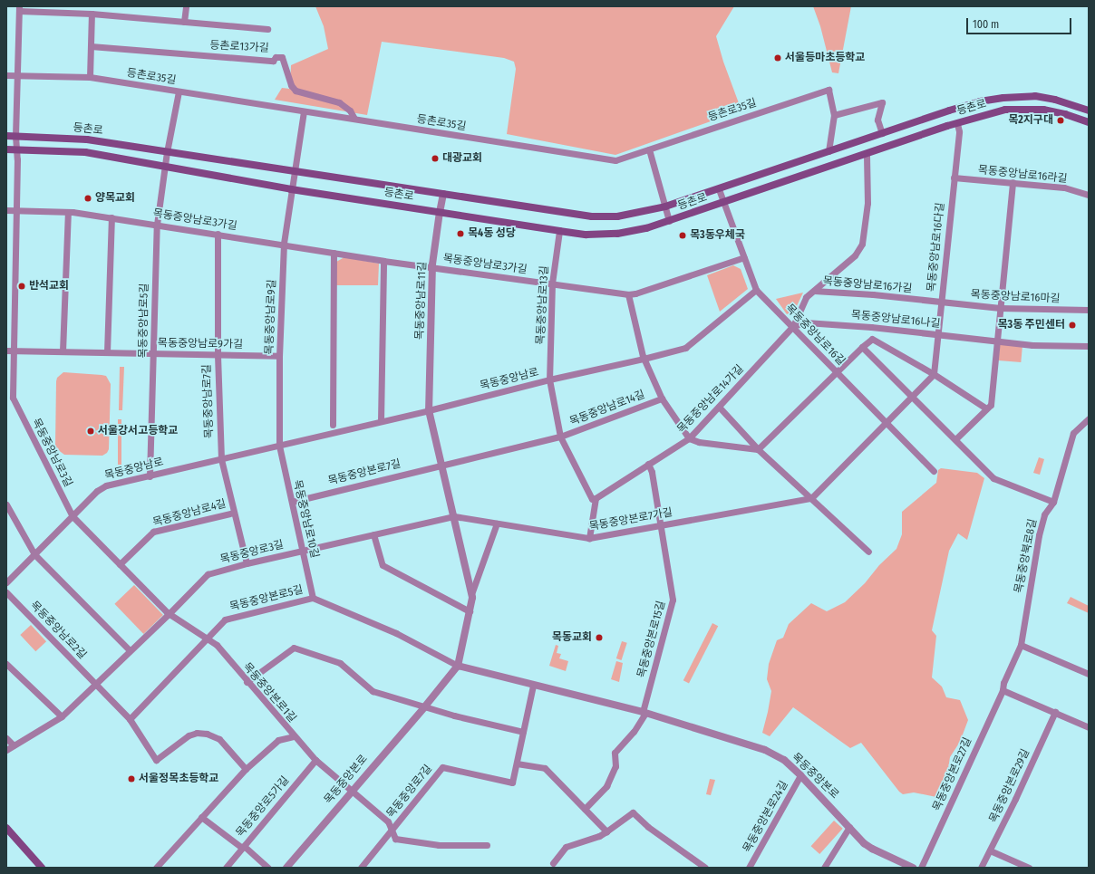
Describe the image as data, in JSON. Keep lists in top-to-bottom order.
{
  "streets": {
    "main road": ["등촌로"],
    "street": [
      "등촌로13가길",
      "등촌로35길",
      "목동중앙남로16라길",
      "목동중앙남로3가길",
      "목동중앙남로16다길",
      "목동중앙남로16가길",
      "목동중앙남로16마길",
      "목동중앙남로11길",
      "목동중앙남로13길",
      "목동중앙남로9길",
      "목동중앙남로16나길",
      "목동중앙남로5길",
      "목동중앙남로16길",
      "목동중앙남로9가길",
      "목동중앙남로",
      "목동중앙남로14가길",
      "목동중앙남로7길",
      "목동중앙남로14길",
      "목동중앙남로3길",
      "목동중앙본로7길",
      "목동중앙남로4길",
      "목동중앙남로10길",
      "목동중앙본로7가길",
      "목동중앙로3길",
      "목동중앙북로8길",
      "목동중앙본로5길",
      "목동중앙남로2길",
      "목동중앙본로15길",
      "목동중앙본로1길",
      "목동중앙본로27길",
      "목동중앙본로",
      "목동중앙본로29길",
      "목동중앙로7길",
      "목동중앙로5가길",
      "목동중앙본로24길"
    ]
  },
  "crossings": [
    ["등촌로13가길", "등촌로35길"],
    ["등촌로13가길", "목동중앙남로3길"],
    ["등촌로35길", "등촌로"],
    ["등촌로35길", "목동중앙남로3길"],
    ["등촌로", "목동중앙남로16다길"],
    ["등촌로", "목동중앙남로16가길"],
    ["등촌로", "목동중앙남로11길"],
    ["등촌로", "목동중앙남로13길"],
    ["등촌로", "목동중앙남로9길"],
    ["등촌로", "목동중앙남로5길"],
    ["등촌로", "목동중앙남로16길"],
    ["등촌로", "목동중앙남로3길"],
    ["목동중앙남로16라길", "목동중앙남로16다길"],
    ["목동중앙남로3가길", "목동중앙남로11길"],
    ["목동중앙남로3가길", "목동중앙남로13길"],
    ["목동중앙남로3가길", "목동중앙남로9길"],
    ["목동중앙남로3가길", "목동중앙남로5길"],
    ["목동중앙남로3가길", "목동중앙남로16길"],
    ["목동중앙남로3가길", "목동중앙남로7길"],
    ["목동중앙남로3가길", "목동중앙남로3길"],
    ["목동중앙남로16다길", "목동중앙남로16가길"],
    ["목동중앙남로16다길", "목동중앙남로16마길"],
    ["목동중앙남로16다길", "목동중앙남로16나길"],
    ["목동중앙남로16가길", "목동중앙남로16마길"],
    ["목동중앙남로16가길", "목동중앙남로16나길"],
    ["목동중앙남로16가길", "목동중앙남로16길"],
    ["목동중앙남로16가길", "목동중앙남로14가길"],
    ["목동중앙남로11길", "목동중앙남로"],
    ["목동중앙남로13길", "목동중앙남로"],
    ["목동중앙남로13길", "목동중앙남로14길"],
    ["목동중앙남로9길", "목동중앙남로9가길"],
    ["목동중앙남로9길", "목동중앙남로"],
    ["목동중앙남로9길", "목동중앙남로10길"],
    ["목동중앙남로16나길", "목동중앙남로16길"],
    ["목동중앙남로16나길", "목동중앙남로14가길"],
    ["목동중앙남로5길", "목동중앙남로9가길"],
    ["목동중앙남로5길", "목동중앙남로"],
    ["목동중앙남로16길", "목동중앙남로"],
    ["목동중앙남로16길", "목동중앙남로14가길"],
    ["목동중앙남로9가길", "목동중앙남로7길"],
    ["목동중앙남로9가길", "목동중앙남로3길"],
    ["목동중앙남로", "목동중앙남로7길"],
    ["목동중앙남로", "목동중앙남로14길"],
    ["목동중앙남로", "목동중앙남로3길"],
    ["목동중앙남로", "목동중앙남로10길"],
    ["목동중앙남로14가길", "목동중앙남로14길"],
    ["목동중앙남로14가길", "목동중앙본로15길"],
    ["목동중앙남로14길", "목동중앙본로7길"],
    ["목동중앙본로7길", "목동중앙남로10길"],
    ["목동중앙남로10길", "목동중앙로3길"],
    ["목동중앙남로10길", "목동중앙본로5길"],
    ["목동중앙본로7가길", "목동중앙로3길"],
    ["목동중앙본로7가길", "목동중앙본로15길"],
    ["목동중앙로3길", "목동중앙남로2길"],
    ["목동중앙로3길", "목동중앙본로1길"],
    ["목동중앙북로8길", "목동중앙본로27길"],
    ["목동중앙본로5길", "목동중앙본로1길"],
    ["목동중앙본로5길", "목동중앙본로"],
    ["목동중앙본로15길", "목동중앙본로"],
    ["목동중앙본로1길", "목동중앙본로"],
    ["목동중앙본로1길", "목동중앙로7길"],
    ["목동중앙본로1길", "목동중앙로5가길"],
    ["목동중앙본로", "목동중앙본로24길"]
  ],
  "places": [
    "서울등마초등학교",
    "목2지구대",
    "대광교회",
    "양목교회",
    "목4동 성당",
    "목3동우체국",
    "반석교회",
    "목3동 주민센터",
    "서울강서고등학교",
    "목동교회",
    "서울정목초등학교"
  ],
  "scale_bar": "100 m"
}
